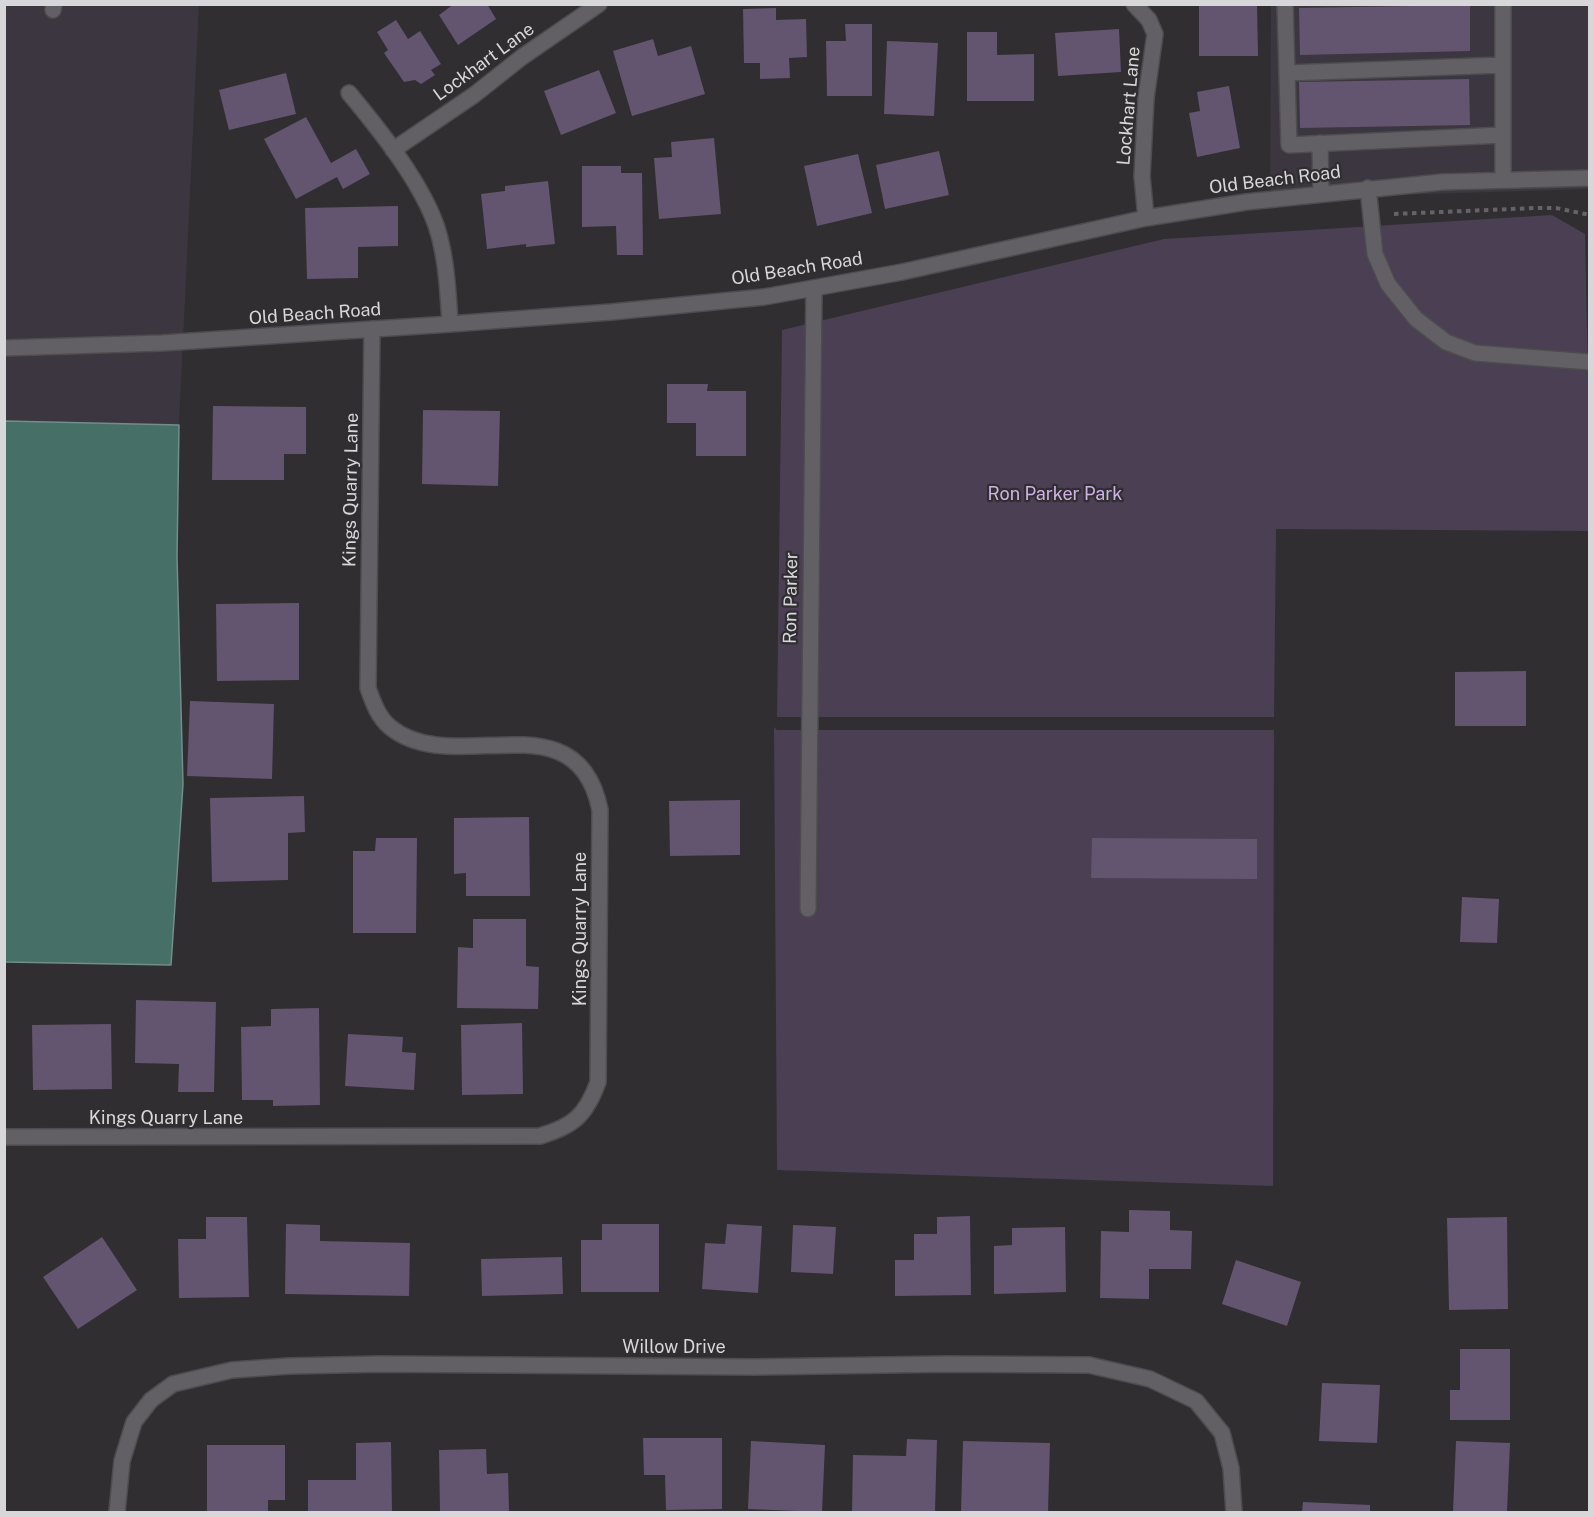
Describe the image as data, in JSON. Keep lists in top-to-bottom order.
{
  "streets": {
    "street": [
      "Lockhart Lane",
      "Old Beach Road",
      "Kings Quarry Lane",
      "Ron Parker",
      "Willow Drive"
    ]
  },
  "crossings": [
    ["Lockhart Lane", "Old Beach Road"],
    ["Old Beach Road", "Kings Quarry Lane"],
    ["Old Beach Road", "Ron Parker"]
  ],
  "parks": ["Ron Parker Park"]
}
